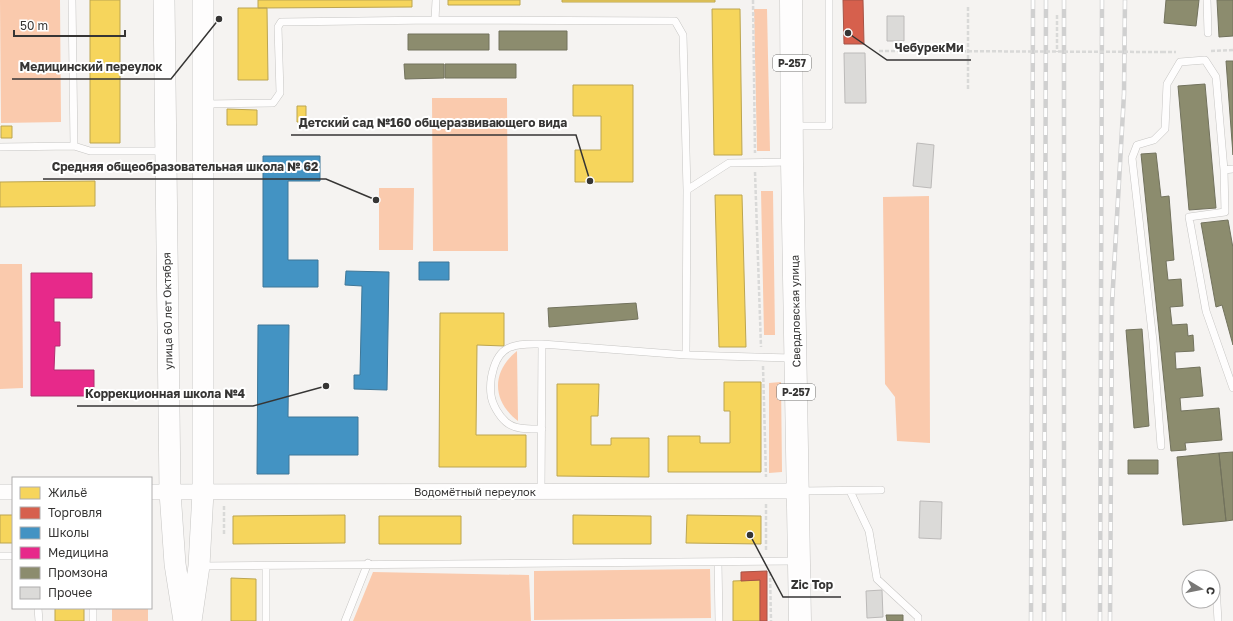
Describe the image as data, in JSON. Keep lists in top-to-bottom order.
{
  "streets": {
    "highway": ["Р-257", "Свердловская улица"],
    "main road": ["улица 60 лет Октября"],
    "street": ["Водомётный переулок"]
  },
  "crossings": [
    ["улица 60 лет Октября", "Водомётный переулок"],
    ["Свердловская улица", "Водомётный переулок"]
  ],
  "places": [
    "Медицинский переулок",
    "ЧебурекМи",
    "Детский сад №160 общеразвивающего вида",
    "Средняя общеобразовательная школа № 62",
    "Коррекционная школа №4",
    "Zic Top"
  ],
  "legend": [
    "Жильё",
    "Торговля",
    "Школы",
    "Медицина",
    "Промзона",
    "Прочее"
  ],
  "scale_bar": "50 m",
  "north": "right"
}
